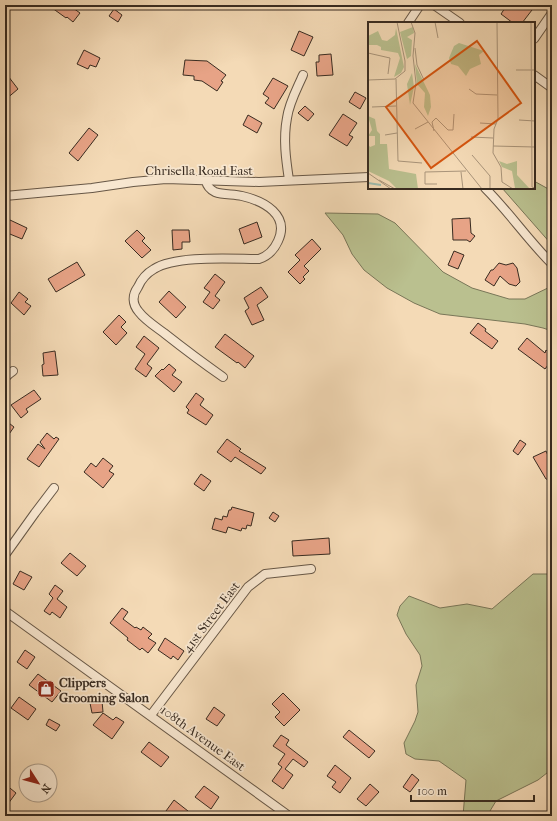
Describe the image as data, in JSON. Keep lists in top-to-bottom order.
{
  "streets": {
    "street": ["Chrisella Road East", "41st Street East", "108th Avenue East"]
  },
  "crossings": [
    ["41st Street East", "108th Avenue East"]
  ],
  "places": {
    "shop": ["Clippers Grooming Salon"]
  },
  "scale_bar": "100 m",
  "north": "bottom right"
}
